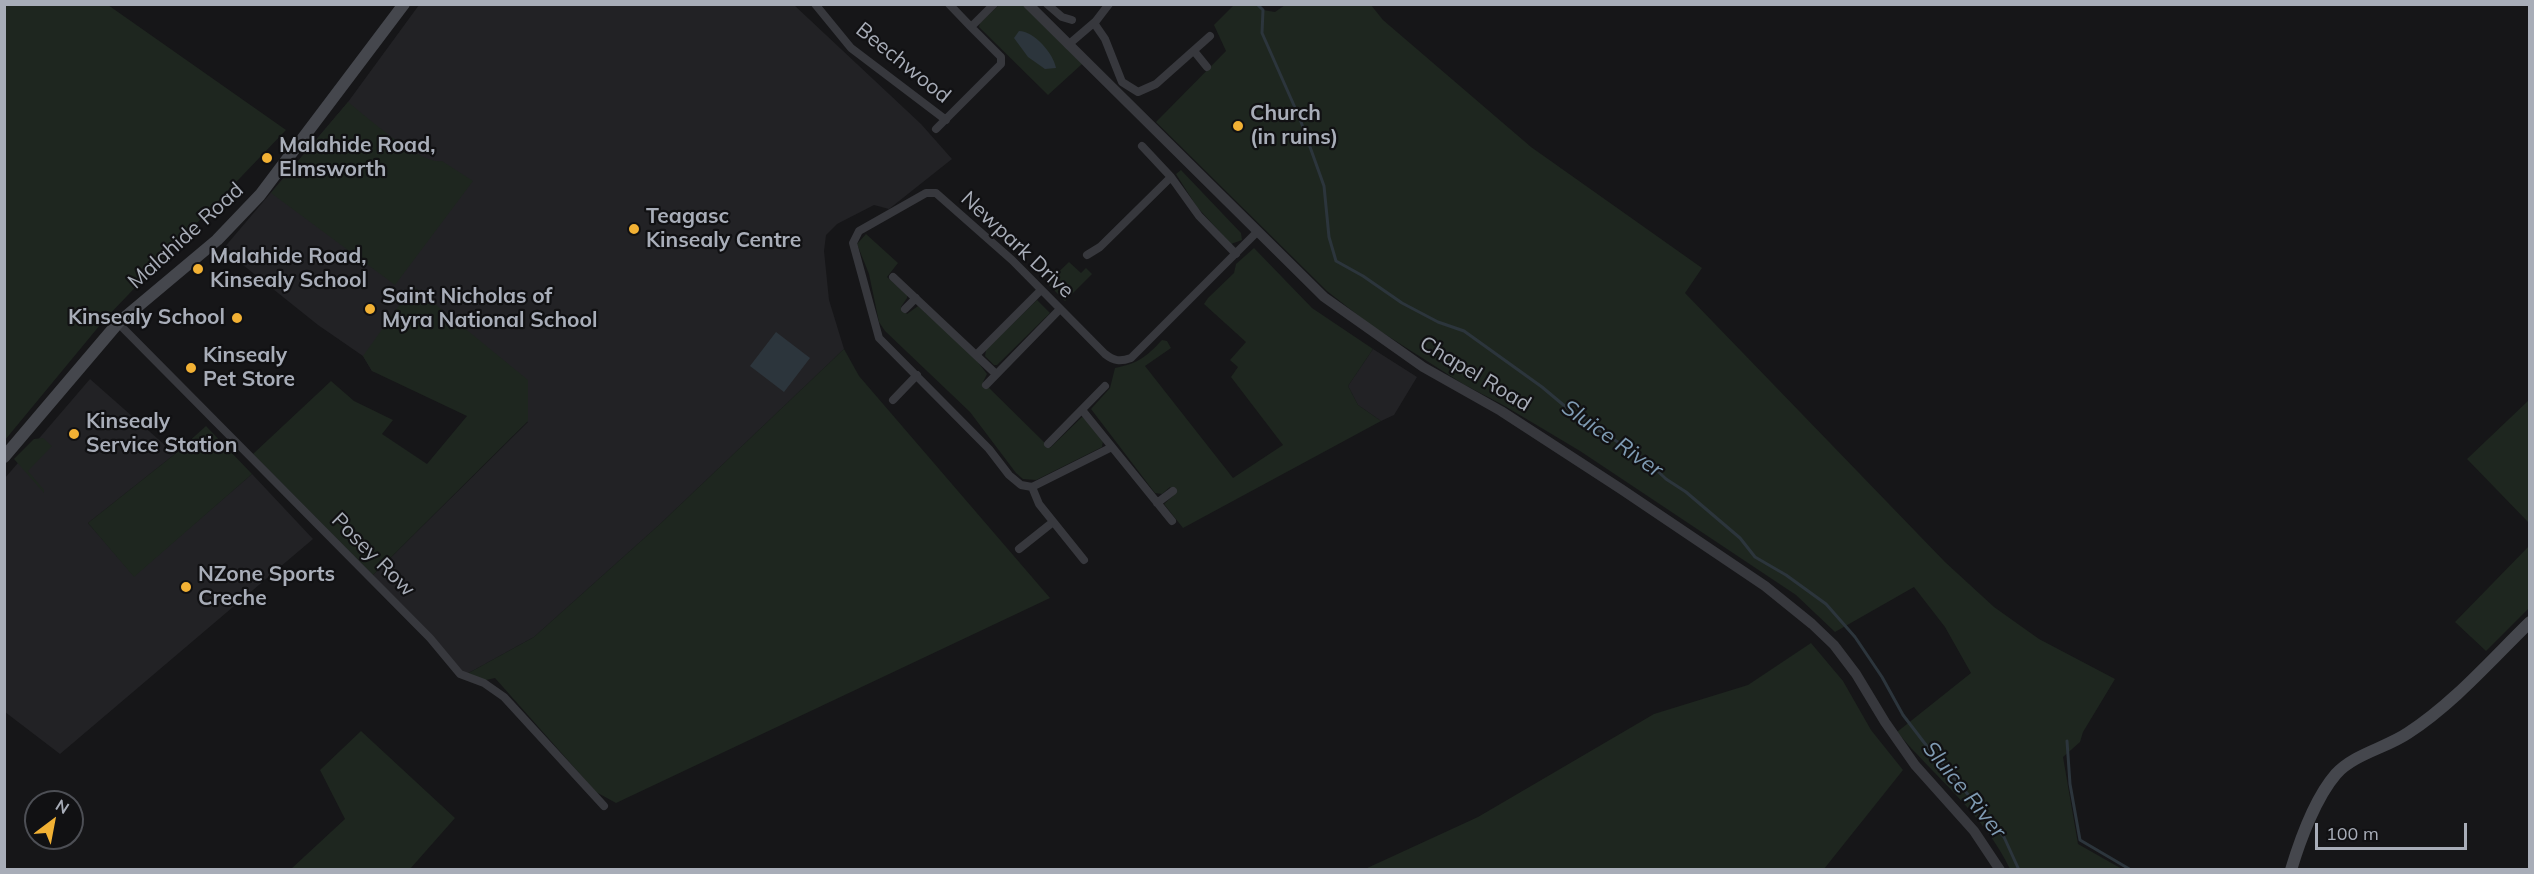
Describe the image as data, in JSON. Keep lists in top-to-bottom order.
{
  "streets": {
    "main road": ["Malahide Road"],
    "street": [
      "Beechwood",
      "Newpark Drive",
      "Chapel Road",
      "Posey Row"
    ]
  },
  "crossings": [
    ["Malahide Road", "Posey Row"],
    ["Newpark Drive", "Chapel Road"]
  ],
  "water": ["Sluice River"],
  "places": [
    "Church (in ruins)",
    "Malahide Road, Elmsworth",
    "Teagasc Kinsealy Centre",
    "Malahide Road, Kinsealy School",
    "Saint Nicholas of Myra National School",
    "Kinsealy School",
    "Kinsealy Pet Store",
    "Kinsealy Service Station",
    "NZone Sports Creche"
  ],
  "scale_bar": "100 m",
  "north": "top right"
}
